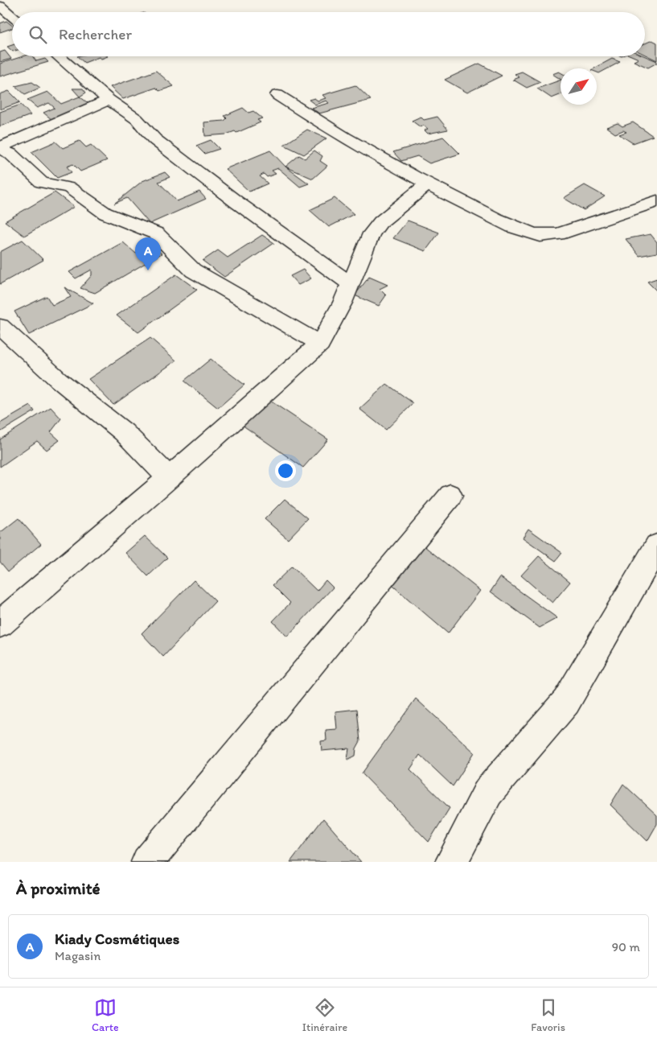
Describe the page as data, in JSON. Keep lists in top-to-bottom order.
{
  "north": "top right",
  "page": {
    "search": "Rechercher",
    "pins": "A",
    "heading": "À proximité",
    "list": [
      {
        "mark": "A",
        "name": "Kiady Cosmétiques",
        "note": "Magasin",
        "value": "90 m"
      }
    ],
    "nav": ["Carte", "Itinéraire", "Favoris"]
  }
}
